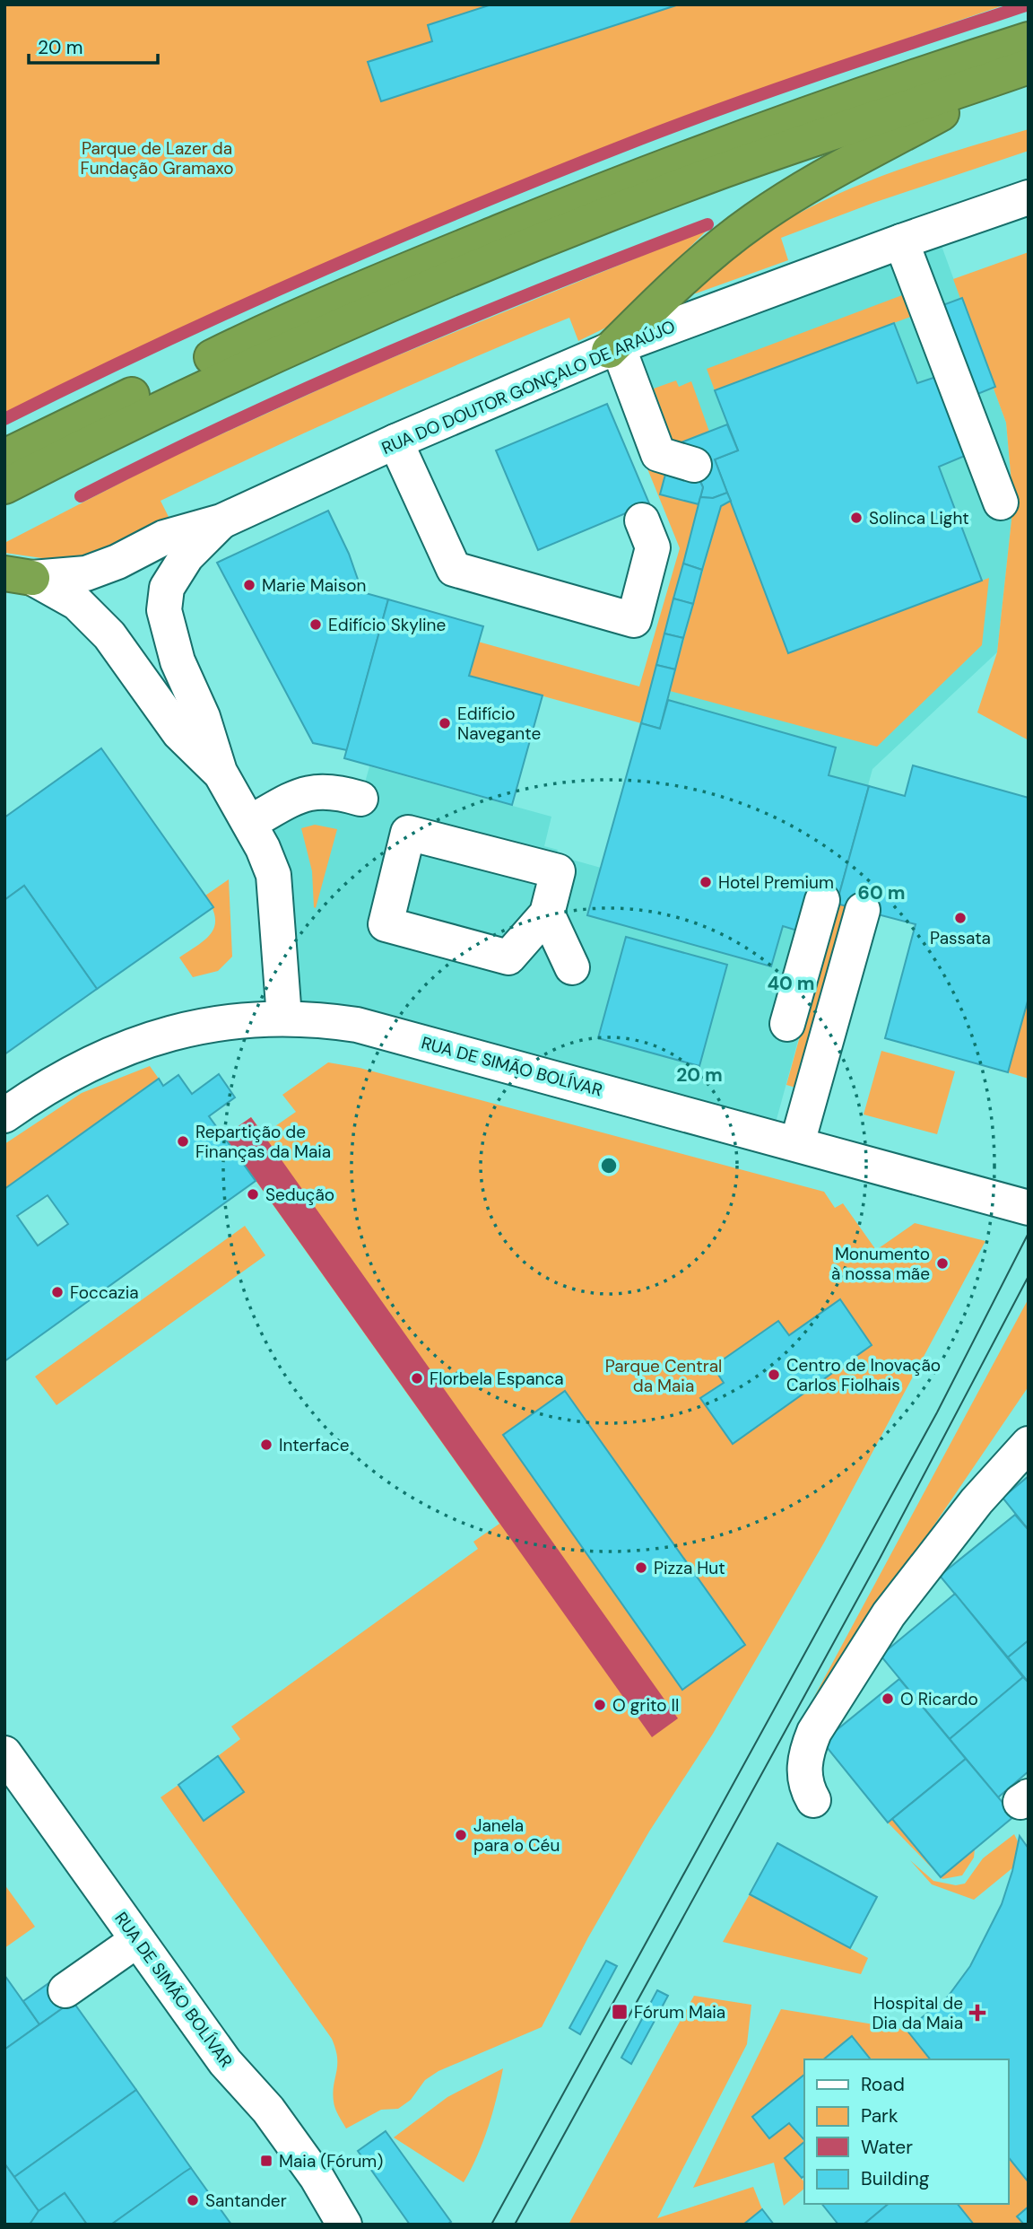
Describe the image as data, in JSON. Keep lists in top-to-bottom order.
{
  "streets": {
    "street": ["RUA DO DOUTOR GONÇALO DE ARAÚJO", "RUA DE SIMÃO BOLÍVAR"]
  },
  "parks": ["Parque de Lazer da Fundação Gramaxo", "Parque Central da Maia"],
  "places": {
    "other": [
      "Solinca Light",
      "Marie Maison",
      "Edifício Skyline",
      "Edifício Navegante",
      "Hotel Premium",
      "Passata",
      "Repartição de Finanças da Maia",
      "Sedução",
      "Monumento à nossa mãe",
      "Foccazia",
      "Centro de Inovação Carlos Fiolhais",
      "Florbela Espanca",
      "Interface",
      "Pizza Hut",
      "O Ricardo",
      "O grito II",
      "Janela para o Céu",
      "Santander"
    ],
    "transit": ["Fórum Maia", "Maia (Fórum)"],
    "health": ["Hospital de Dia da Maia"]
  },
  "legend": [
    "Road",
    "Park",
    "Water",
    "Building"
  ],
  "scale_bar": "20 m",
  "rings": ["60 m", "40 m", "20 m"]
}
